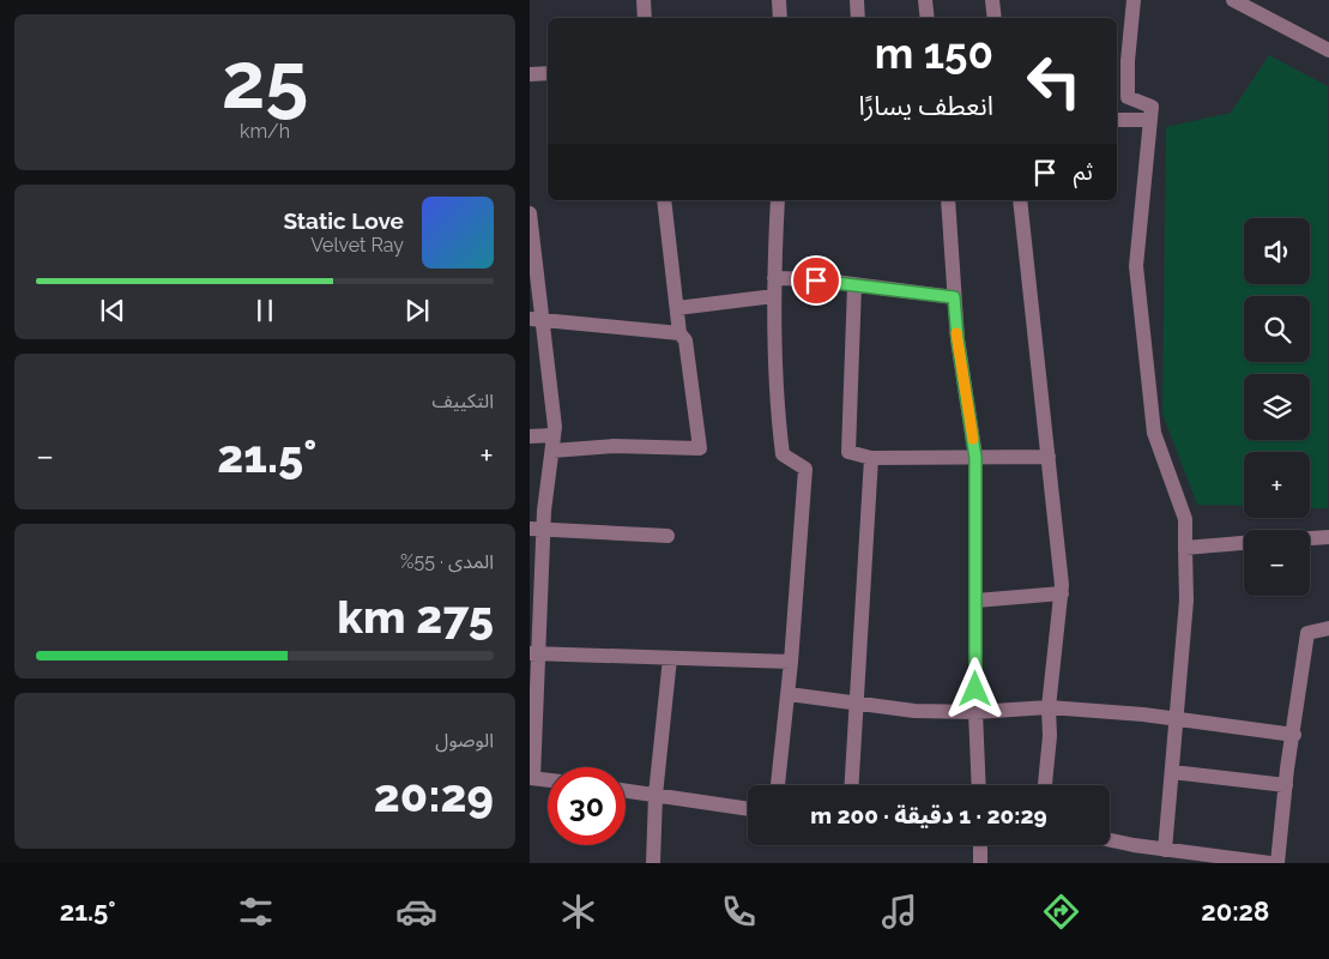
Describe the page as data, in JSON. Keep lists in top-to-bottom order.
{
  "page": {
    "tile": [
      ["25", "km/h"],
      "التكييف",
      ["المدى · 55%", "275 km"],
      ["الوصول", "20:29"]
    ],
    "turn": ["150 m", "انعطف يسارًا"],
    "then": "ثم",
    "song": ["Static Love", "Velvet Ray"],
    "map_buttons": ["+", "−"],
    "heat": ["−", "21.5°", "+"],
    "limit": "30",
    "trip": "20:29 · 1 دقيقة · 200 m",
    "tabs": ["20:28", "21.5°"]
  }
}
